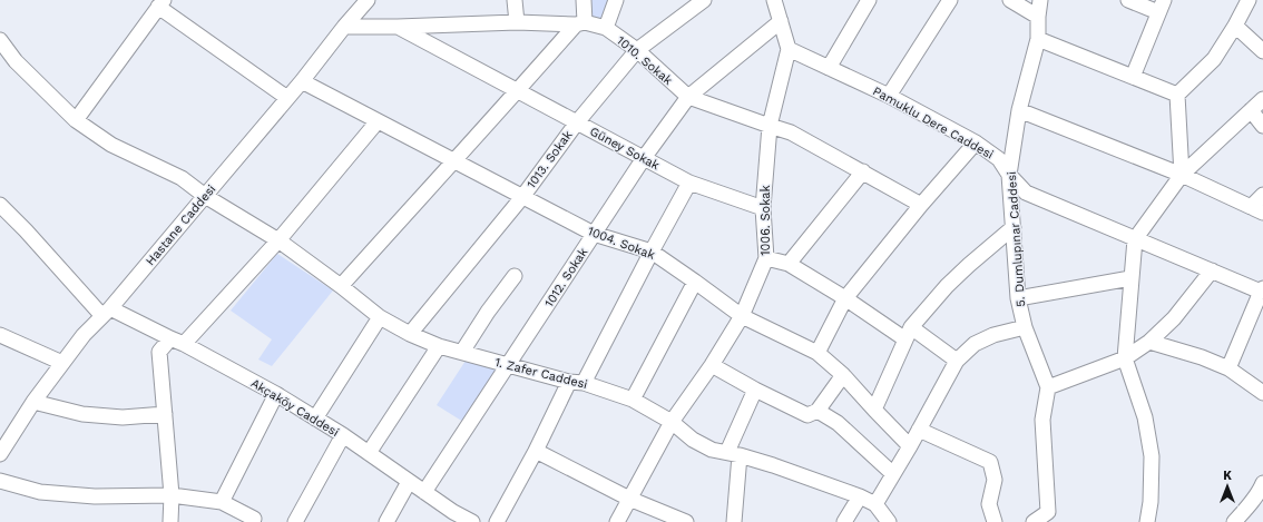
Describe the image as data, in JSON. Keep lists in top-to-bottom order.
{
  "streets": {
    "street": [
      "1010. Sokak",
      "Pamuklu Dere Caddesi",
      "Güney Sokak",
      "1013. Sokak",
      "1006. Sokak",
      "Hastane Caddesi",
      "5. Dumlupınar Caddesi",
      "1004. Sokak",
      "1012. Sokak",
      "1. Zafer Caddesi",
      "Akçaköy Caddesi"
    ]
  },
  "crossings": [
    ["1010. Sokak", "Güney Sokak"],
    ["1010. Sokak", "1013. Sokak"],
    ["1010. Sokak", "1006. Sokak"],
    ["1010. Sokak", "Hastane Caddesi"],
    ["1010. Sokak", "1012. Sokak"],
    ["Pamuklu Dere Caddesi", "1006. Sokak"],
    ["Pamuklu Dere Caddesi", "5. Dumlupınar Caddesi"],
    ["Güney Sokak", "1013. Sokak"],
    ["Güney Sokak", "1006. Sokak"],
    ["Güney Sokak", "1012. Sokak"],
    ["1013. Sokak", "1004. Sokak"],
    ["1013. Sokak", "1. Zafer Caddesi"],
    ["1006. Sokak", "1004. Sokak"],
    ["1006. Sokak", "1. Zafer Caddesi"],
    ["Hastane Caddesi", "1004. Sokak"],
    ["Hastane Caddesi", "1. Zafer Caddesi"],
    ["Hastane Caddesi", "Akçaköy Caddesi"],
    ["1004. Sokak", "1012. Sokak"],
    ["1012. Sokak", "1. Zafer Caddesi"],
    ["1012. Sokak", "Akçaköy Caddesi"]
  ],
  "north": "top"
}
